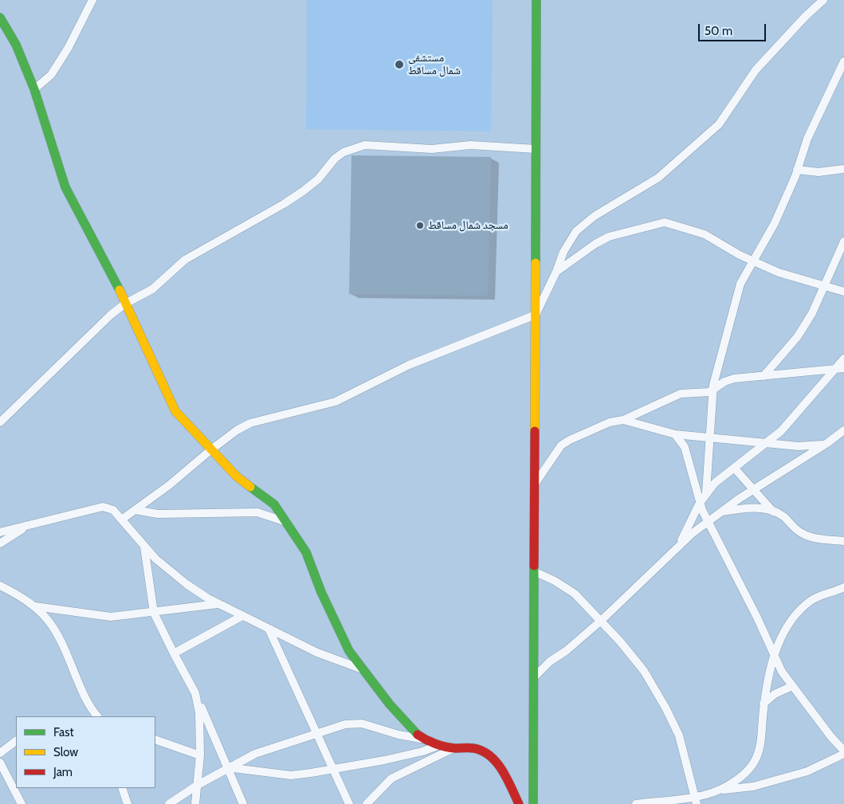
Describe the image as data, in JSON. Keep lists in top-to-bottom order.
{
  "places": ["مستشفى شمال مساقط", "مسجد شمال مساقط"],
  "legend": ["Fast", "Slow", "Jam"],
  "scale_bar": "50 m"
}
